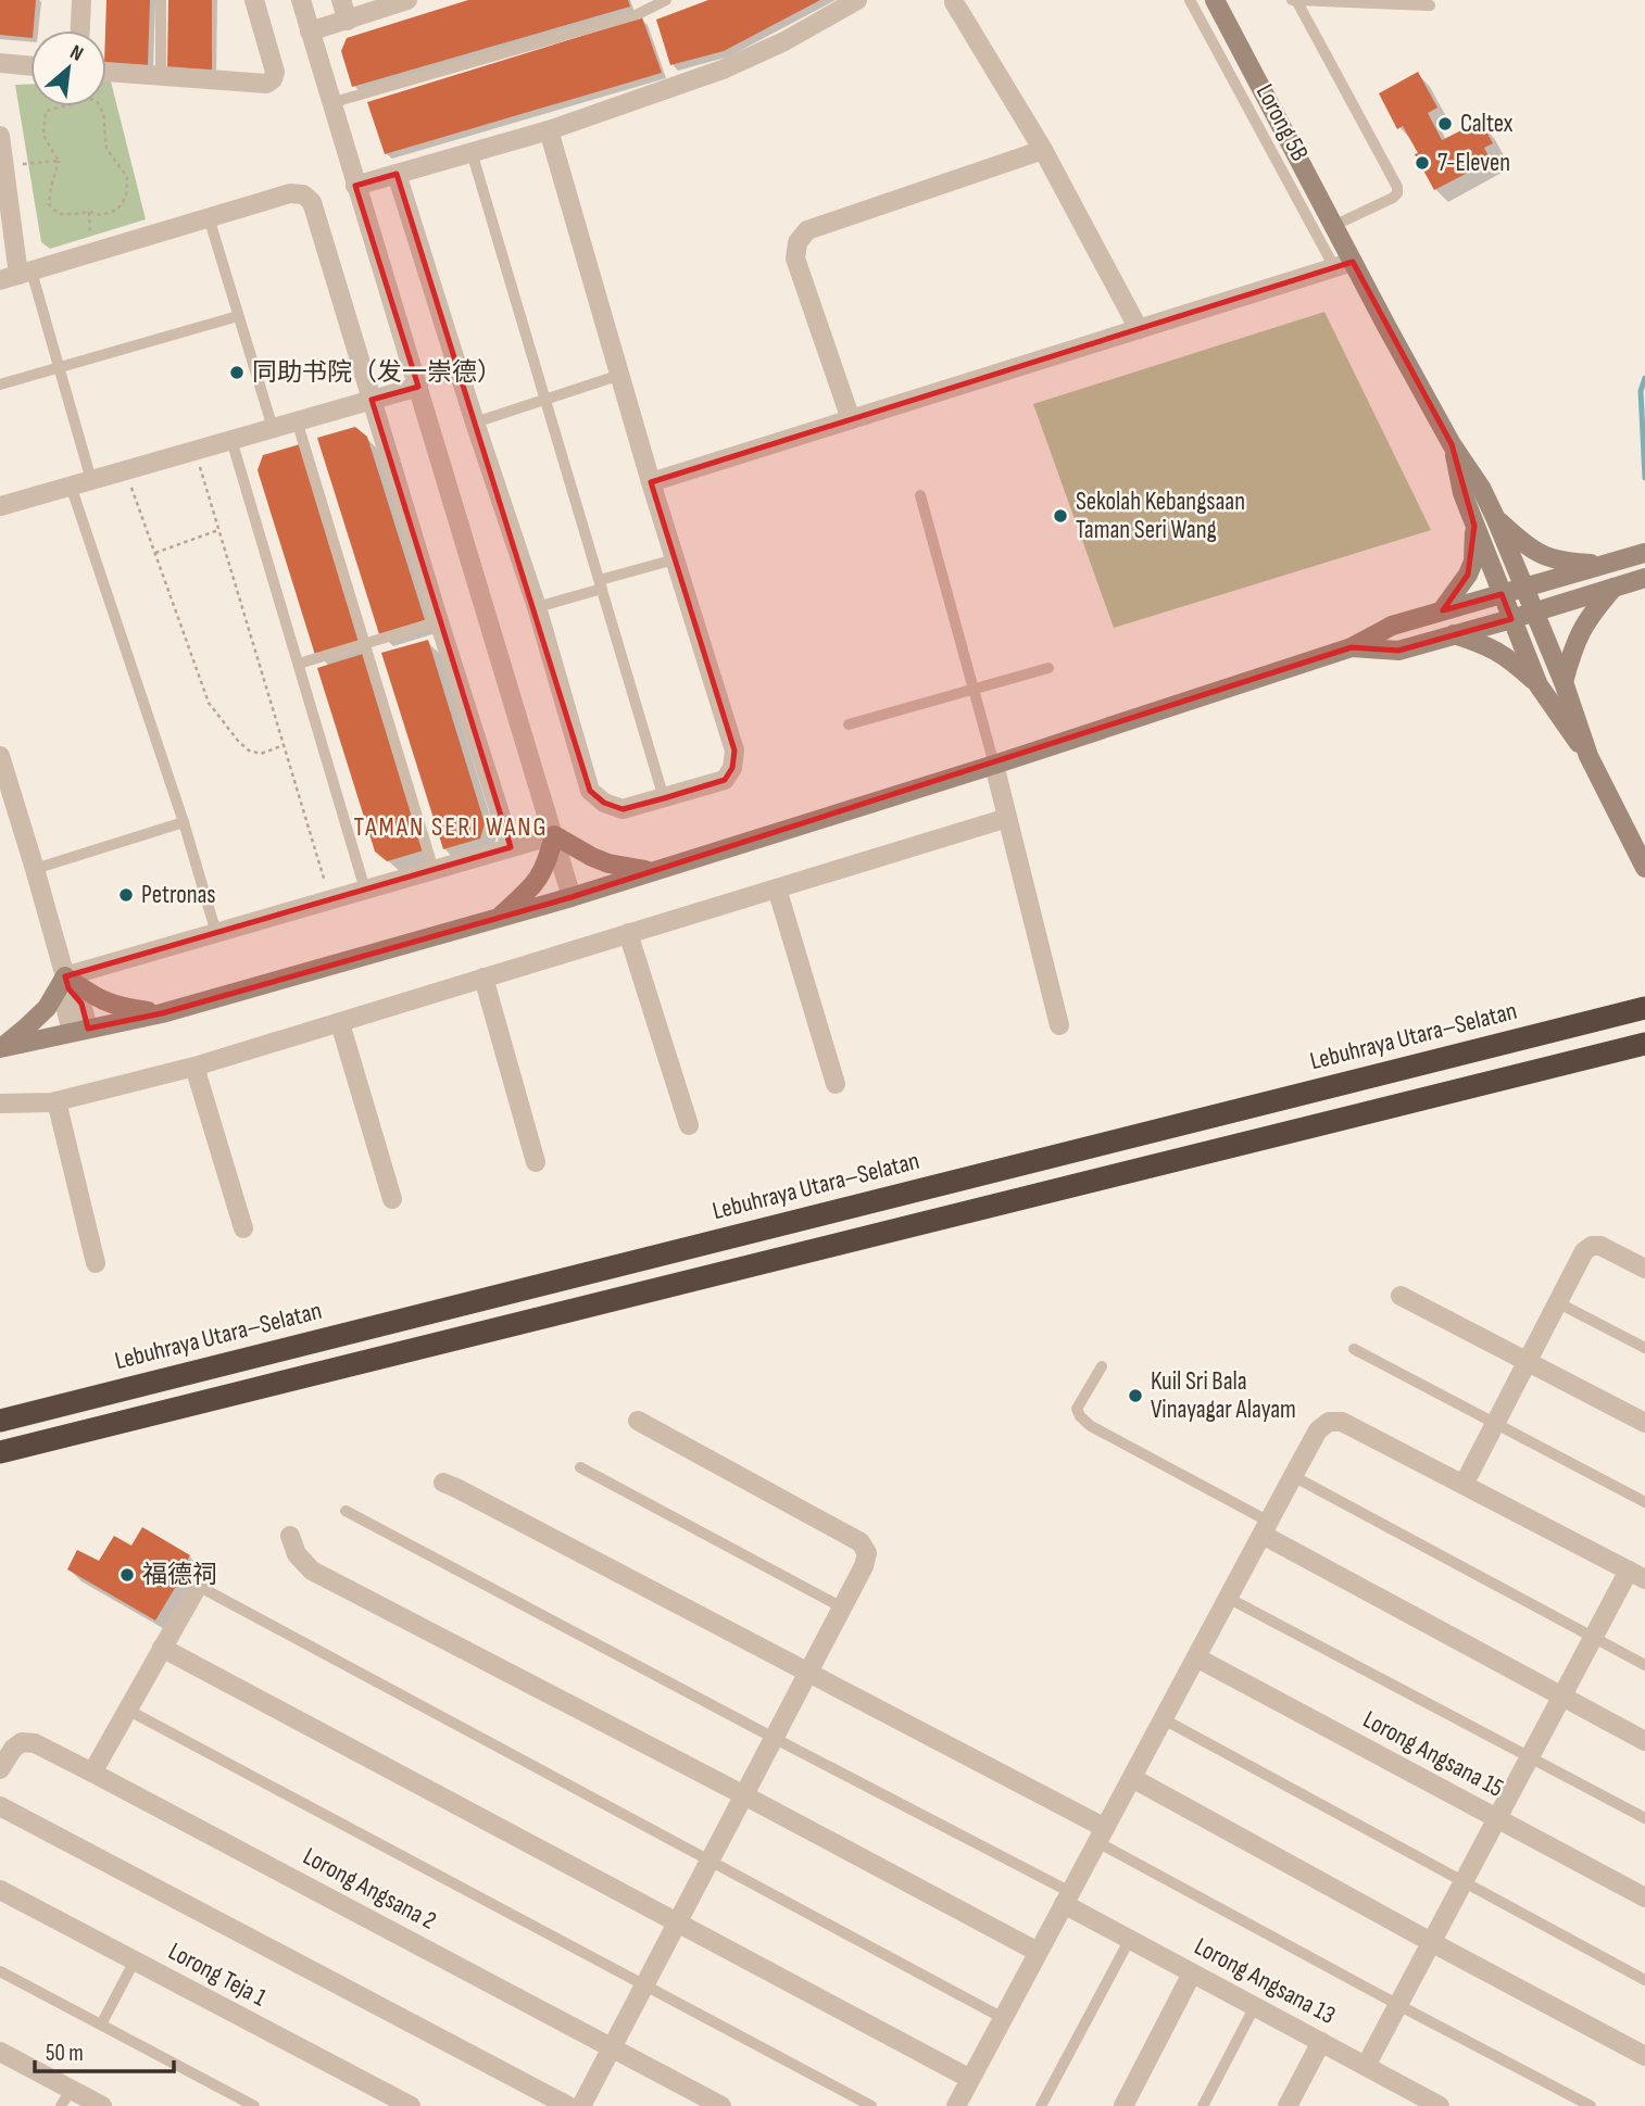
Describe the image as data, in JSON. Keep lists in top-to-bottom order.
{
  "streets": {
    "highway": ["Lebuhraya Utara–Selatan"],
    "street": [
      "Lorong Angsana 15",
      "Lorong Angsana 2",
      "Lorong Teja 1",
      "Lorong Angsana 13"
    ],
    "lane": ["Lorong 5B"]
  },
  "districts": ["TAMAN SERI WANG"],
  "places": [
    "Caltex",
    "7-Eleven",
    "同助书院（发一崇德）",
    "Sekolah Kebangsaan Taman Seri Wang",
    "Petronas",
    "Kuil Sri Bala Vinayagar Alayam",
    "福德祠"
  ],
  "scale_bar": "50 m",
  "north": "top right"
}
